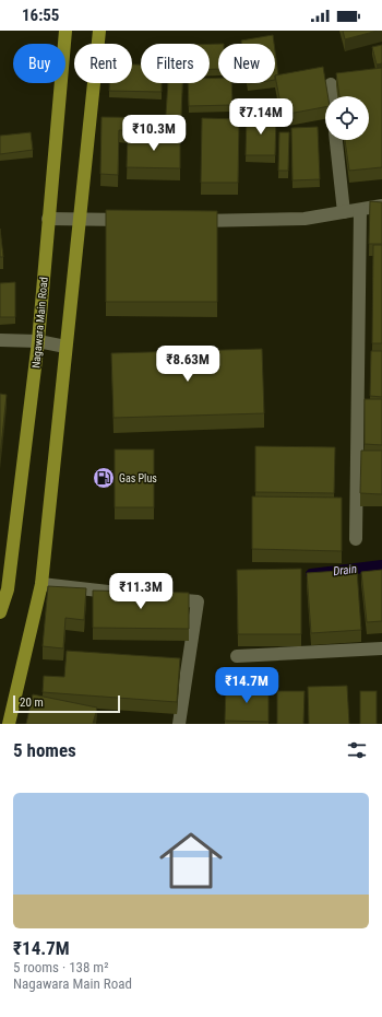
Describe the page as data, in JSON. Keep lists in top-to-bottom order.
{
  "streets": {
    "main road": ["Nagawara Main Road"]
  },
  "water": ["Drain"],
  "places": {
    "fuel station": ["Gas Plus"]
  },
  "scale_bar": "20 m",
  "page": {
    "status": "16:55",
    "chip": [
      "Buy",
      "Rent",
      "Filters",
      "New"
    ],
    "price": [
      "₹7.14M",
      "₹10.3M",
      "₹8.63M",
      "₹11.3M",
      "₹14.7M"
    ],
    "scale": "20 m",
    "heading": "5 homes",
    "list": [
      {
        "name": "₹14.7M",
        "note": "5 rooms · 138 m² · Nagawara Main Road"
      }
    ]
  }
}
